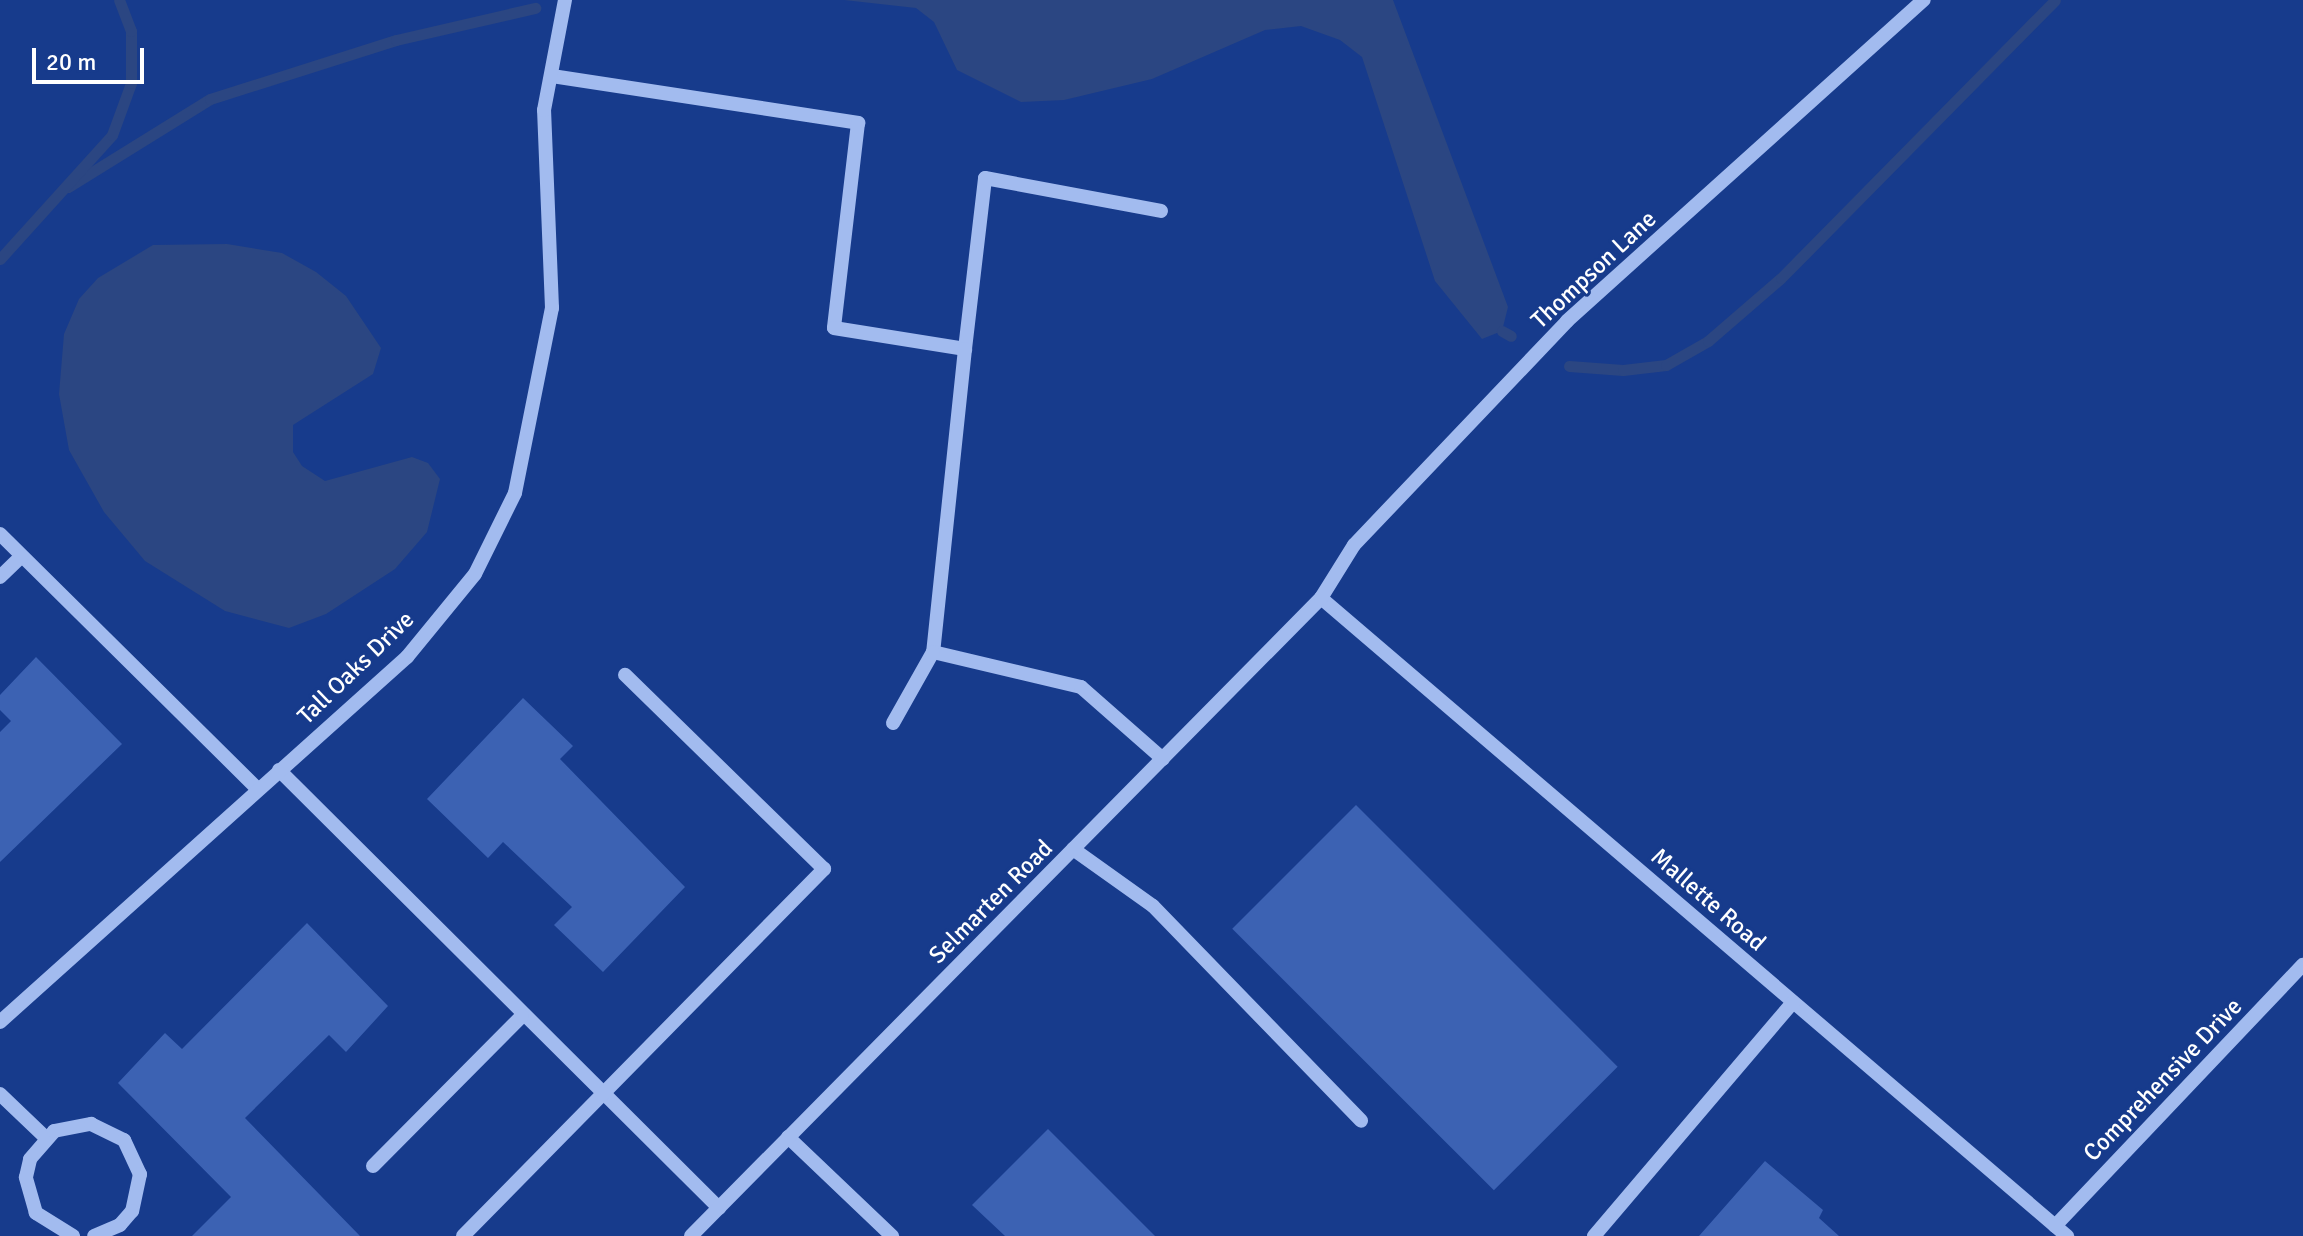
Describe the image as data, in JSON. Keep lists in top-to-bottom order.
{
  "streets": {
    "street": [
      "Thompson Lane",
      "Tall Oaks Drive",
      "Mallette Road",
      "Selmarten Road",
      "Comprehensive Drive"
    ]
  },
  "crossings": [
    ["Thompson Lane", "Mallette Road"],
    ["Thompson Lane", "Selmarten Road"],
    ["Mallette Road", "Selmarten Road"],
    ["Mallette Road", "Comprehensive Drive"]
  ],
  "scale_bar": "20 m"
}
